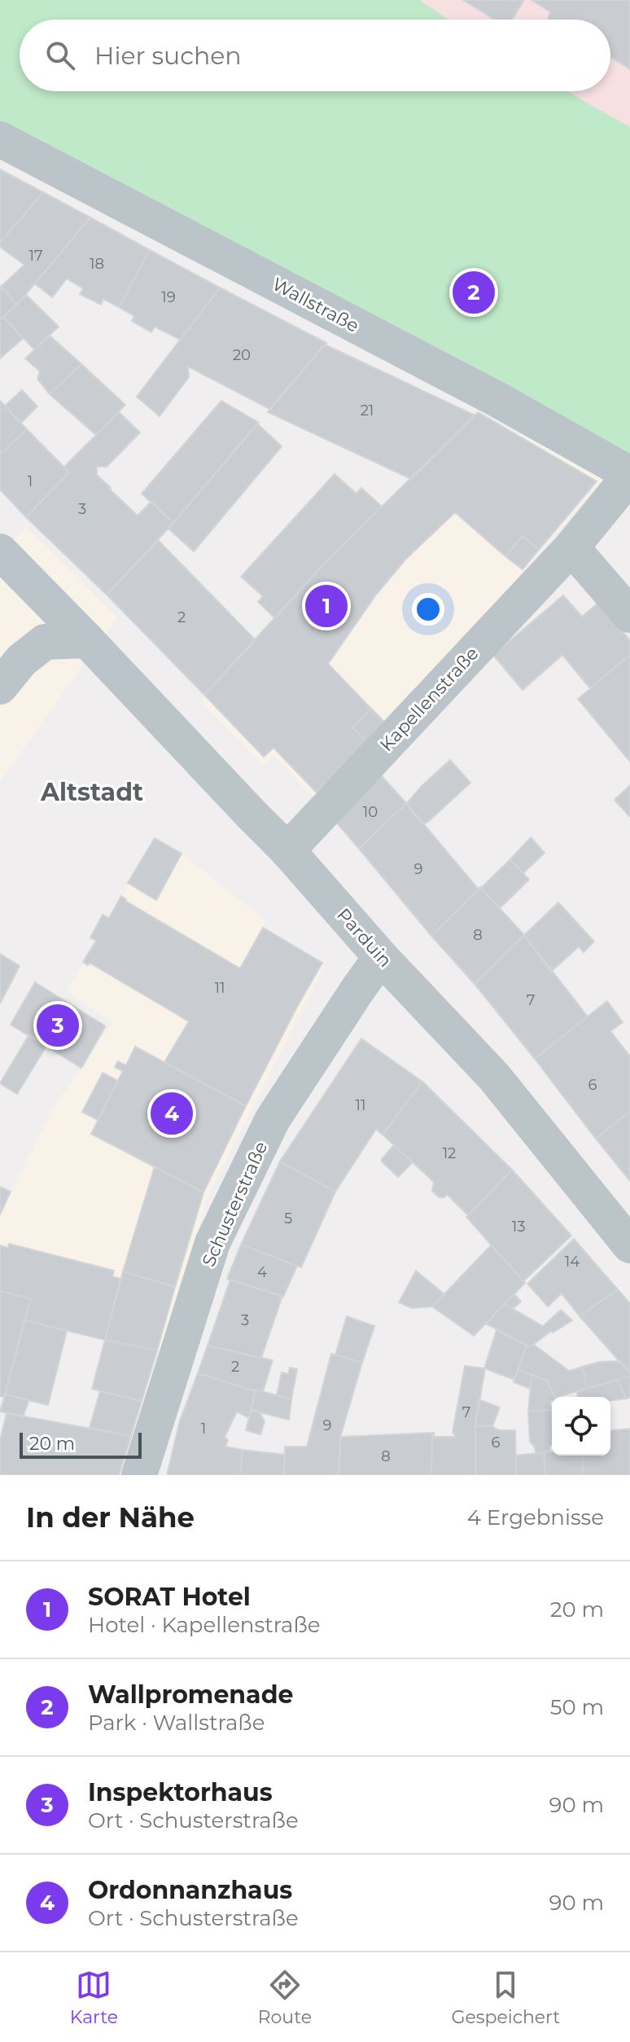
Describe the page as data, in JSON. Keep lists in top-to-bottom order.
{
  "streets": {
    "street": [
      "Wallstraße",
      "Kapellenstraße",
      "Parduin",
      "Schusterstraße"
    ]
  },
  "crossings": [
    ["Wallstraße", "Kapellenstraße"],
    ["Kapellenstraße", "Parduin"],
    ["Parduin", "Schusterstraße"]
  ],
  "districts": ["Altstadt"],
  "house_numbers": [
    "17",
    "18",
    "19",
    "20",
    "21",
    "1",
    "3",
    "2",
    "10",
    "9",
    "8",
    "11",
    "7",
    "6",
    "11",
    "12",
    "5",
    "13",
    "14",
    "4",
    "3",
    "2",
    "7",
    "9",
    "1",
    "6",
    "8"
  ],
  "scale_bar": "20 m",
  "page": {
    "search": "Hier suchen",
    "pins": [
      "2",
      "1",
      "3",
      "4"
    ],
    "scale": "20 m",
    "heading": ["In der Nähe", "4 Ergebnisse"],
    "list": [
      {
        "mark": "1",
        "name": "SORAT Hotel",
        "note": "Hotel · Kapellenstraße",
        "value": "20 m"
      },
      {
        "mark": "2",
        "name": "Wallpromenade",
        "note": "Park · Wallstraße",
        "value": "50 m"
      },
      {
        "mark": "3",
        "name": "Inspektorhaus",
        "note": "Ort · Schusterstraße",
        "value": "90 m"
      },
      {
        "mark": "4",
        "name": "Ordonnanzhaus",
        "note": "Ort · Schusterstraße",
        "value": "90 m"
      }
    ],
    "nav": ["Karte", "Route", "Gespeichert"]
  }
}
